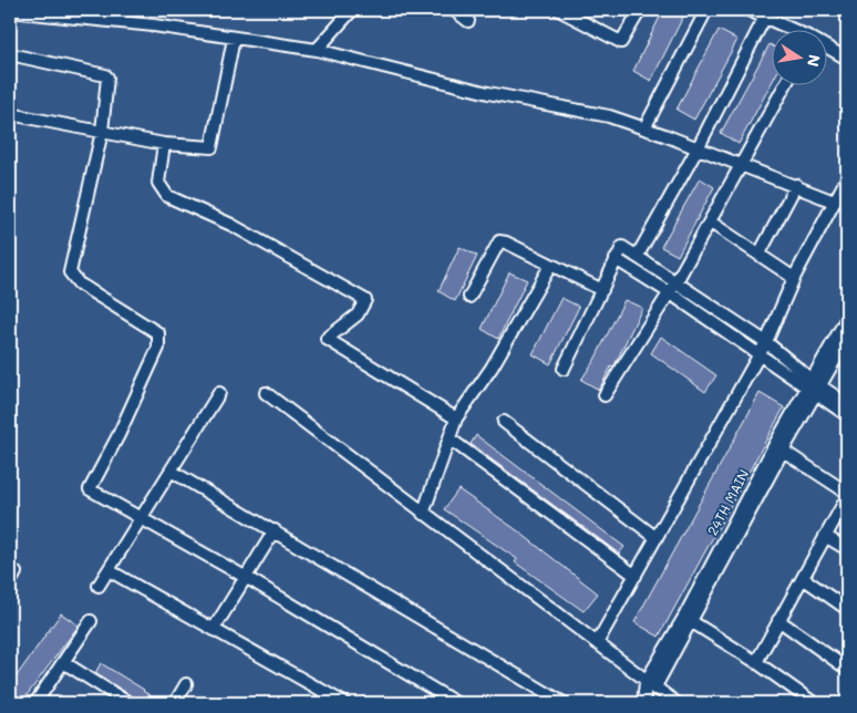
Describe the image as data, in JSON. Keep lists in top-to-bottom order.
{
  "streets": {
    "street": ["24TH MAIN"]
  },
  "north": "right"
}
